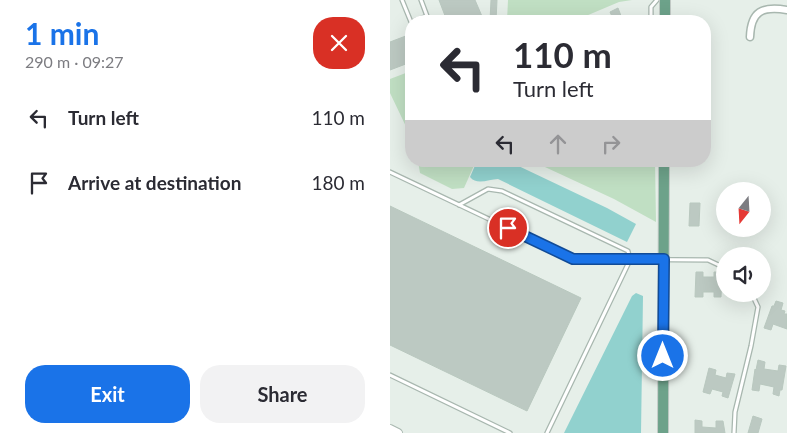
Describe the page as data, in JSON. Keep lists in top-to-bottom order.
{
  "north": "bottom",
  "page": {
    "heading": ["1 min", "290 m · 09:27"],
    "turn": ["110 m", "Turn left"],
    "list": [
      {
        "name": "Turn left",
        "value": "110 m"
      },
      {
        "name": "Arrive at destination",
        "value": "180 m"
      }
    ],
    "buttons": ["Exit", "Share"]
  }
}
